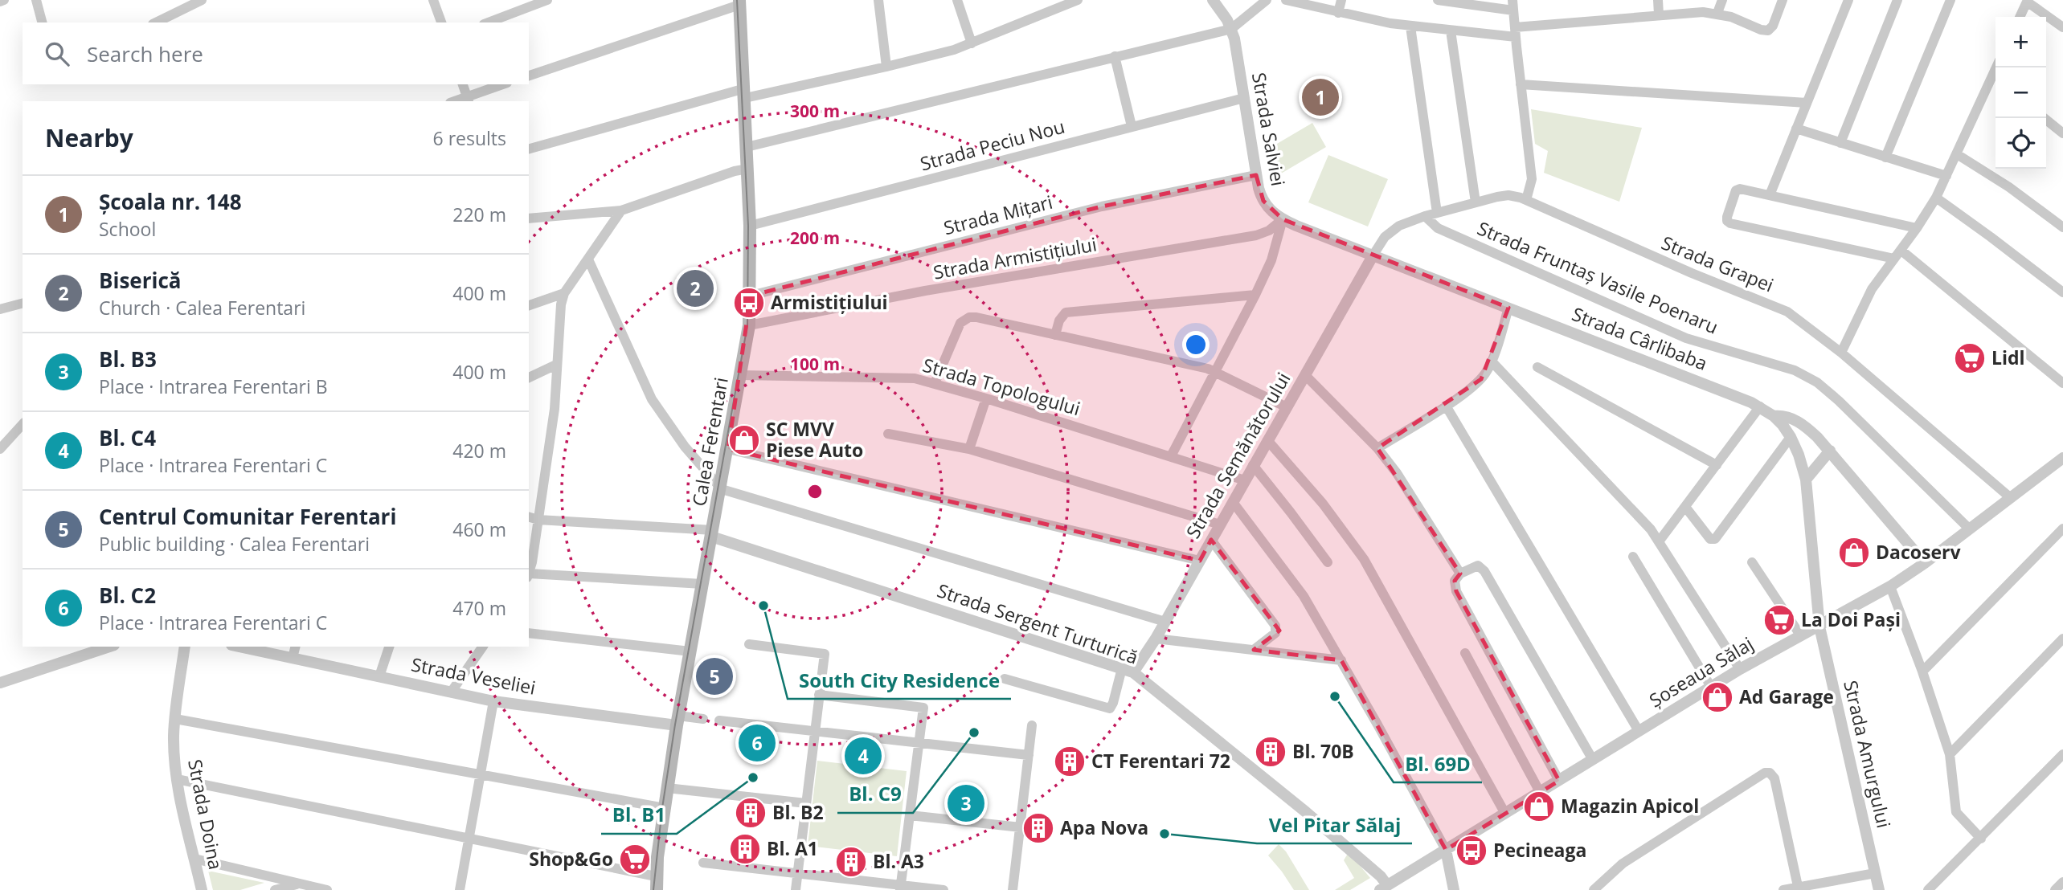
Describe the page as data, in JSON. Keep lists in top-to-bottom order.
{
  "streets": {
    "main road": ["Calea Ferentari"],
    "street": [
      "Strada Salviei",
      "Strada Peciu Nou",
      "Strada Mițari",
      "Strada Armistițiului",
      "Strada Grapei",
      "Strada Fruntaș Vasile Poenaru",
      "Strada Cârlibaba",
      "Strada Topologului",
      "Strada Semănătorului",
      "Strada Sergent Turturică",
      "Șoseaua Sălaj",
      "Strada Veseliei",
      "Strada Amurgului",
      "Strada Doina"
    ]
  },
  "crossings": [
    ["Strada Salviei", "Strada Peciu Nou"],
    ["Strada Salviei", "Strada Mițari"],
    ["Strada Salviei", "Strada Armistițiului"],
    ["Strada Salviei", "Strada Cârlibaba"],
    ["Strada Peciu Nou", "Calea Ferentari"],
    ["Strada Mițari", "Calea Ferentari"],
    ["Strada Armistițiului", "Strada Cârlibaba"],
    ["Strada Armistițiului", "Calea Ferentari"],
    ["Strada Grapei", "Strada Fruntaș Vasile Poenaru"],
    ["Strada Grapei", "Strada Cârlibaba"],
    ["Strada Grapei", "Strada Semănătorului"],
    ["Strada Grapei", "Șoseaua Sălaj"],
    ["Strada Fruntaș Vasile Poenaru", "Șoseaua Sălaj"],
    ["Strada Cârlibaba", "Strada Semănătorului"],
    ["Strada Cârlibaba", "Șoseaua Sălaj"],
    ["Strada Cârlibaba", "Strada Amurgului"],
    ["Strada Topologului", "Calea Ferentari"],
    ["Strada Topologului", "Strada Semănătorului"],
    ["Calea Ferentari", "Strada Sergent Turturică"],
    ["Calea Ferentari", "Strada Veseliei"],
    ["Strada Semănătorului", "Strada Sergent Turturică"],
    ["Strada Sergent Turturică", "Șoseaua Sălaj"],
    ["Șoseaua Sălaj", "Strada Amurgului"]
  ],
  "places": {
    "bus stop": ["Armistițiului", "Pecineaga"],
    "supermarket": ["Lidl", "La Doi Pași", "Shop&Go"],
    "shop": [
      "SC MVV Piese Auto",
      "Dacoserv",
      "Ad Garage",
      "Magazin Apicol"
    ],
    "other": [
      "South City Residence",
      "Bl. 69D",
      "Bl. C9",
      "Bl. B1",
      "Vel Pitar Sălaj"
    ],
    "building": [
      "Bl. 70B",
      "CT Ferentari 72",
      "Bl. B2",
      "Apa Nova",
      "Bl. A1",
      "Bl. A3"
    ]
  },
  "page": {
    "map_buttons": ["+", "−"],
    "search": "Search here",
    "pins": [
      "1",
      "2",
      "5",
      "6",
      "4",
      "3"
    ],
    "heading": ["Nearby", "6 results"],
    "list": [
      {
        "mark": "1",
        "name": "Școala nr. 148",
        "note": "School",
        "value": "220 m"
      },
      {
        "mark": "2",
        "name": "Biserică",
        "note": "Church · Calea Ferentari",
        "value": "400 m"
      },
      {
        "mark": "3",
        "name": "Bl. B3",
        "note": "Place · Intrarea Ferentari B",
        "value": "400 m"
      },
      {
        "mark": "4",
        "name": "Bl. C4",
        "note": "Place · Intrarea Ferentari C",
        "value": "420 m"
      },
      {
        "mark": "5",
        "name": "Centrul Comunitar Ferentari",
        "note": "Public building · Calea Ferentari",
        "value": "460 m"
      },
      {
        "mark": "6",
        "name": "Bl. C2",
        "note": "Place · Intrarea Ferentari C",
        "value": "470 m"
      }
    ]
  },
  "rings": ["300 m", "200 m", "100 m"]
}
